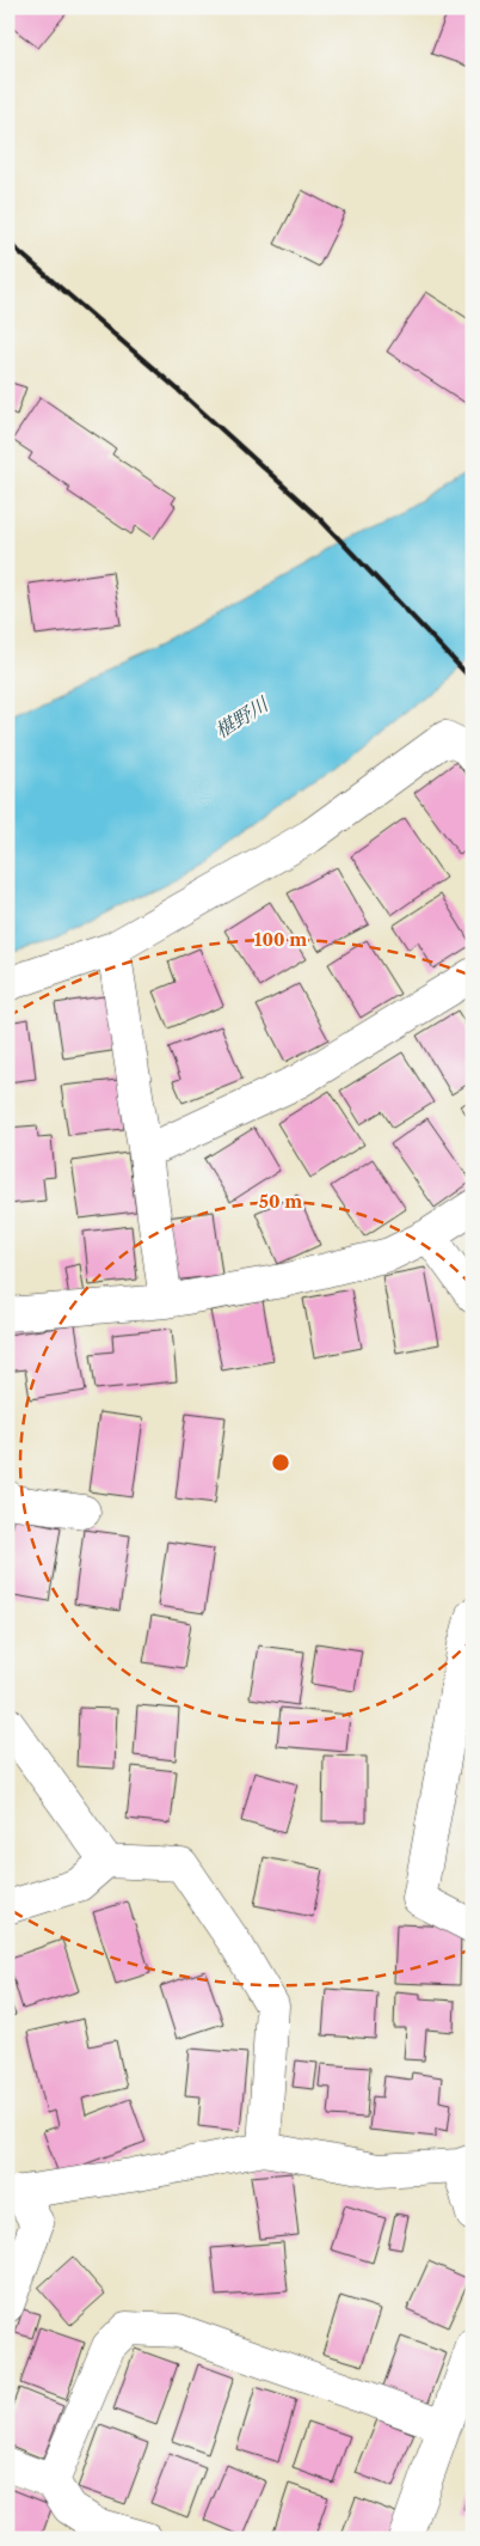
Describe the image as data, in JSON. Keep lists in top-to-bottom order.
{
  "water": ["椹野川"],
  "rings": ["100 m", "50 m"]
}
